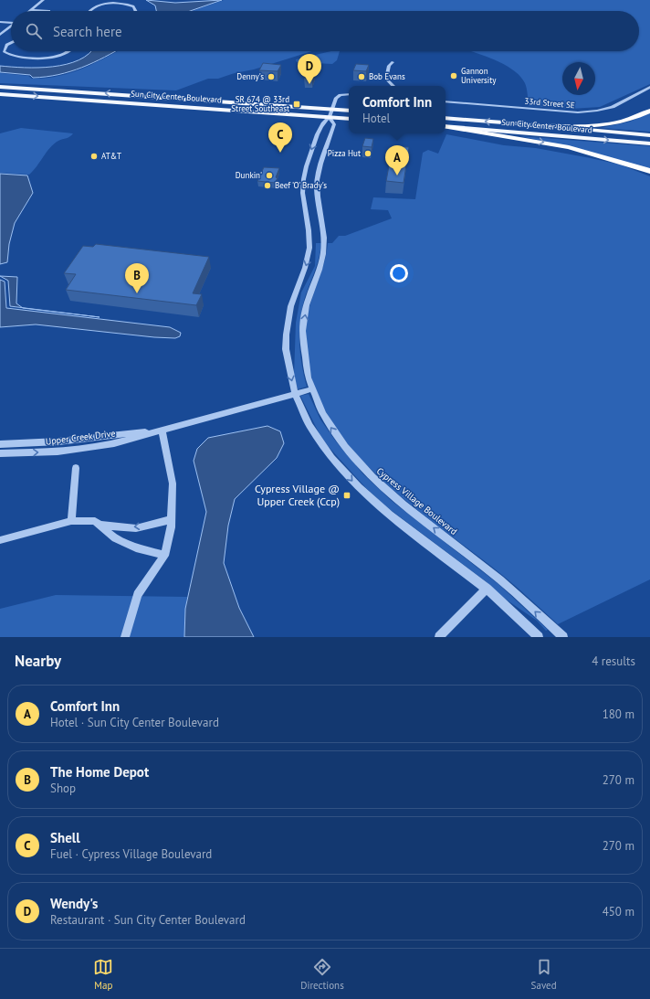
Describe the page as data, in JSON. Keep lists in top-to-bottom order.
{
  "streets": {
    "main road": ["Sun City Center Boulevard"],
    "street": ["33rd Street SE", "Upper Creek Drive", "Cypress Village Boulevard"]
  },
  "crossings": [
    ["Sun City Center Boulevard", "Cypress Village Boulevard"],
    ["Upper Creek Drive", "Cypress Village Boulevard"]
  ],
  "places": {
    "other": [
      "Gannon University",
      "Denny's",
      "Bob Evans",
      "Pizza Hut",
      "AT&T",
      "Dunkin'",
      "Beef 'O' Brady's"
    ],
    "transit": ["SR 674 @ 33rd Street Southeast", "Cypress Village @ Upper Creek (Ccp)"]
  },
  "north": "bottom",
  "page": {
    "search": "Search here",
    "pins": [
      "D",
      "C",
      "A",
      "B"
    ],
    "popup": ["Comfort Inn", "Hotel"],
    "heading": ["Nearby", "4 results"],
    "list": [
      {
        "mark": "A",
        "name": "Comfort Inn",
        "note": "Hotel · Sun City Center Boulevard",
        "value": "180 m"
      },
      {
        "mark": "B",
        "name": "The Home Depot",
        "note": "Shop",
        "value": "270 m"
      },
      {
        "mark": "C",
        "name": "Shell",
        "note": "Fuel · Cypress Village Boulevard",
        "value": "270 m"
      },
      {
        "mark": "D",
        "name": "Wendy's",
        "note": "Restaurant · Sun City Center Boulevard",
        "value": "450 m"
      }
    ],
    "nav": ["Map", "Directions", "Saved"]
  }
}
